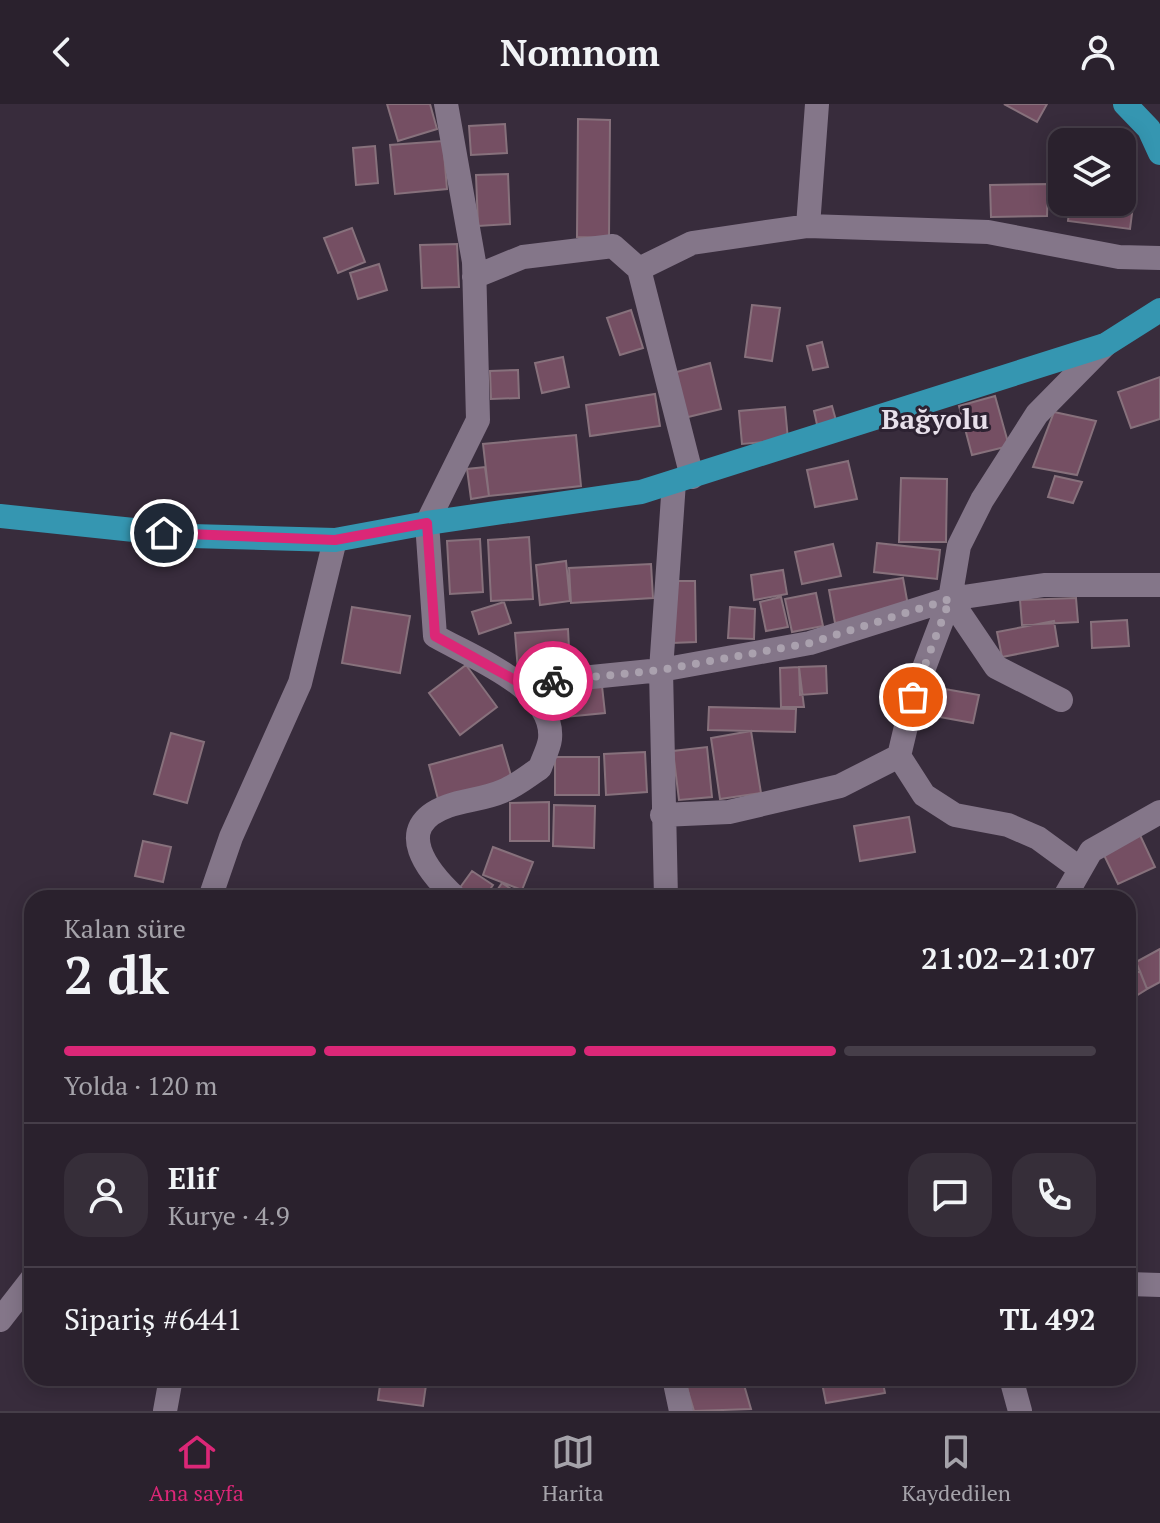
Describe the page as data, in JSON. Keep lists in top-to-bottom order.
{
  "districts": ["Bağyolu"],
  "page": {
    "header": "Nomnom",
    "heading": ["2 dk", "Kalan süre", "21:02–21:07"],
    "panel": [
      "Elif",
      "Kurye · 4.9",
      "Sipariş #6441",
      "TL 492"
    ],
    "bar": "Yolda · 120 m",
    "tabs": ["Ana sayfa", "Harita", "Kaydedilen"]
  }
}
